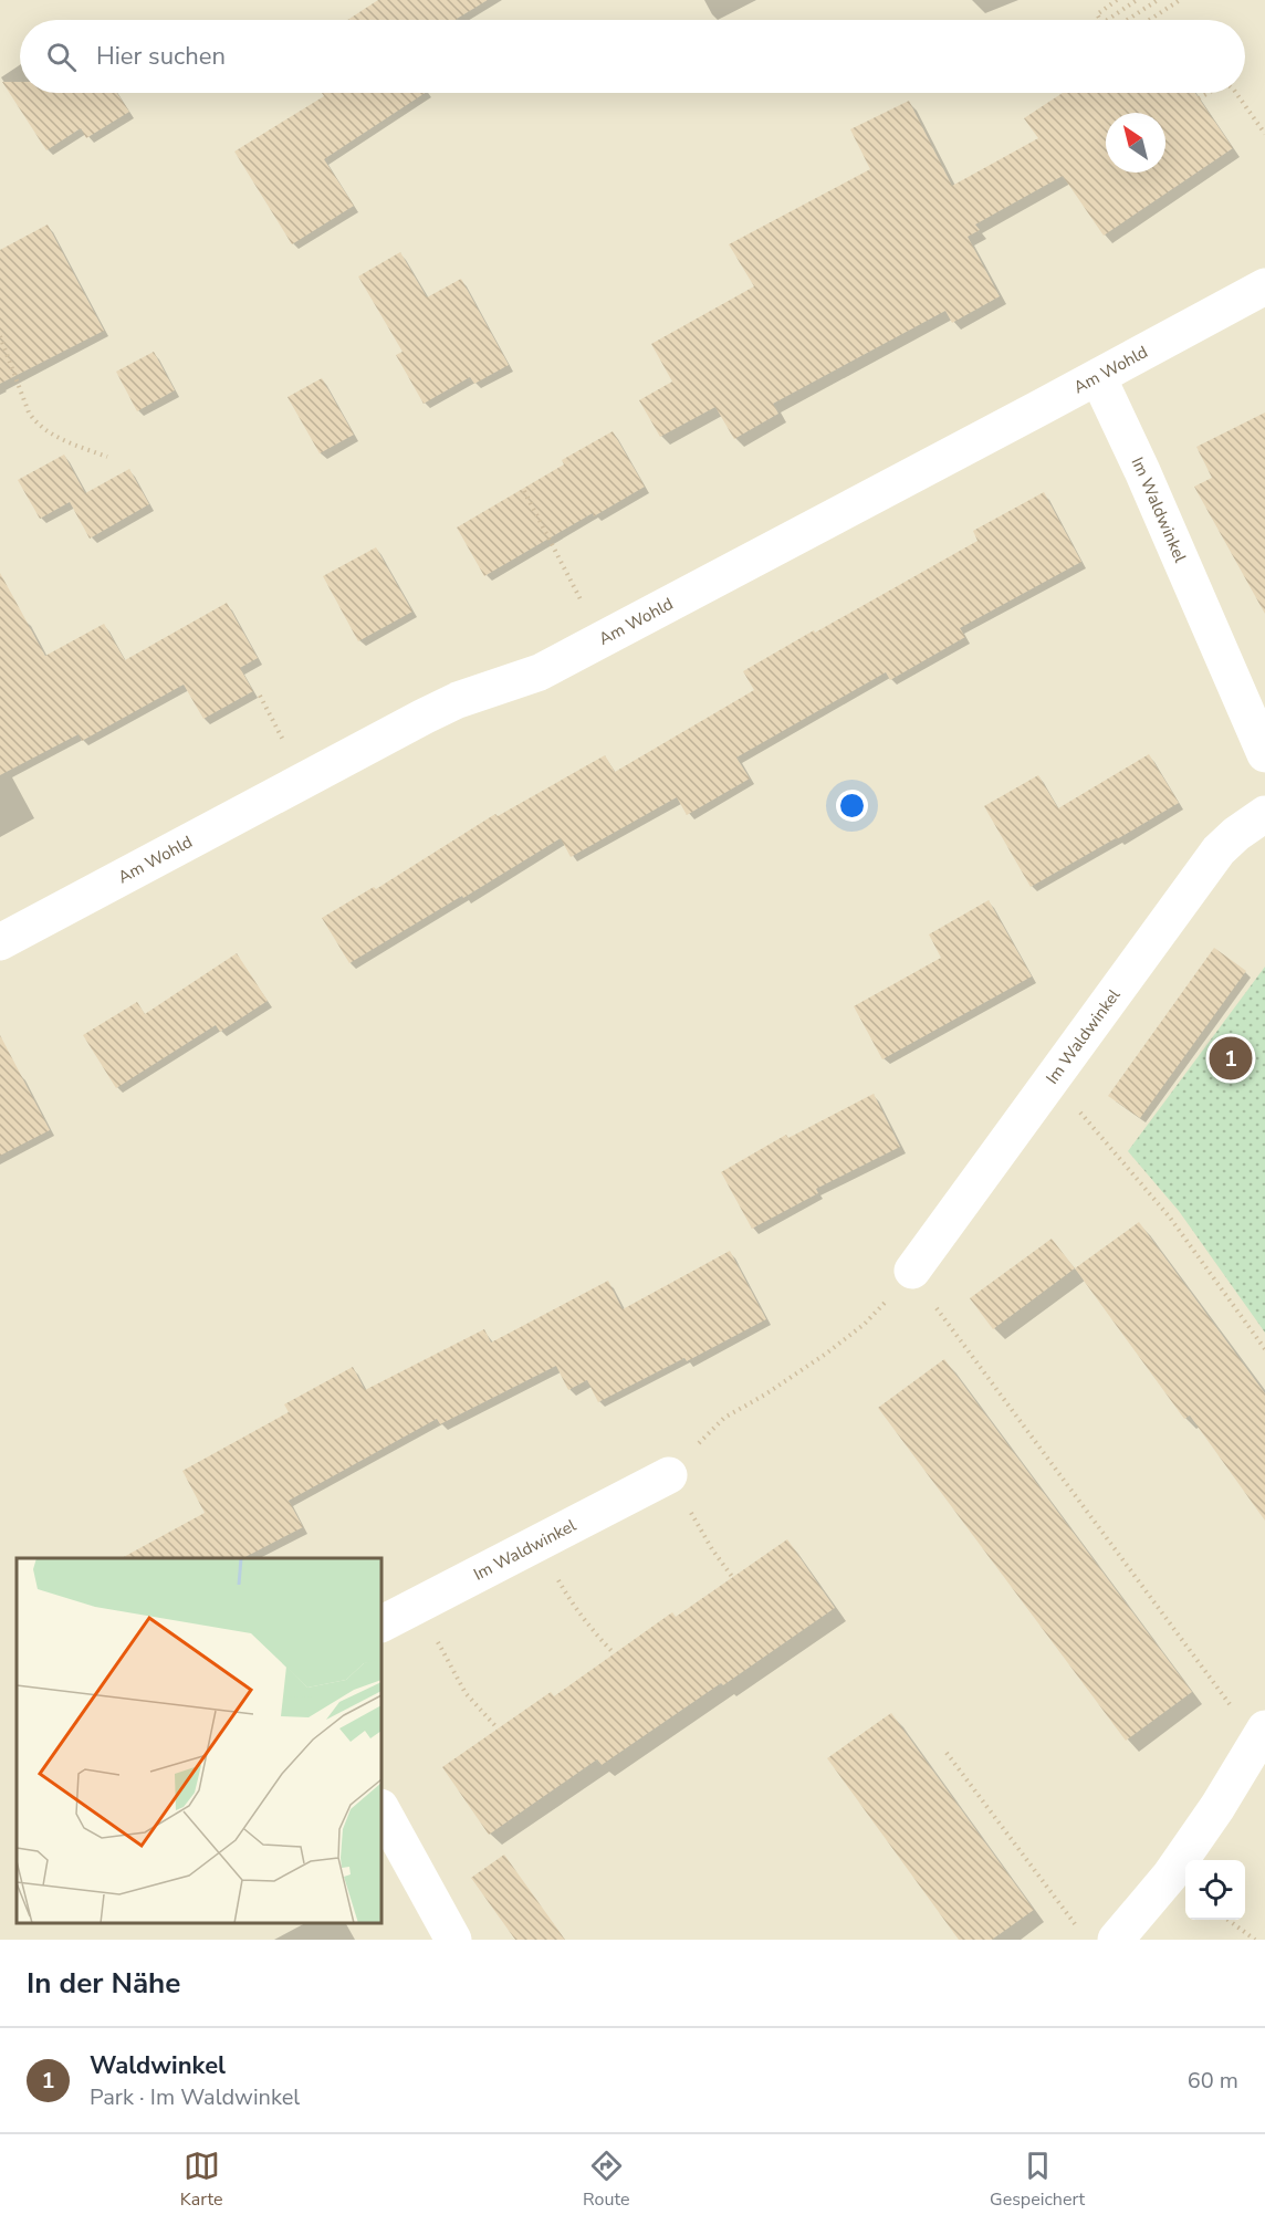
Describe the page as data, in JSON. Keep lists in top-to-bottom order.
{
  "streets": {
    "street": ["Am Wohld", "Im Waldwinkel"]
  },
  "crossings": [
    ["Am Wohld", "Im Waldwinkel"]
  ],
  "north": "top left",
  "page": {
    "search": "Hier suchen",
    "pins": "1",
    "heading": "In der Nähe",
    "list": [
      {
        "mark": "1",
        "name": "Waldwinkel",
        "note": "Park · Im Waldwinkel",
        "value": "60 m"
      }
    ],
    "nav": ["Karte", "Route", "Gespeichert"]
  }
}
